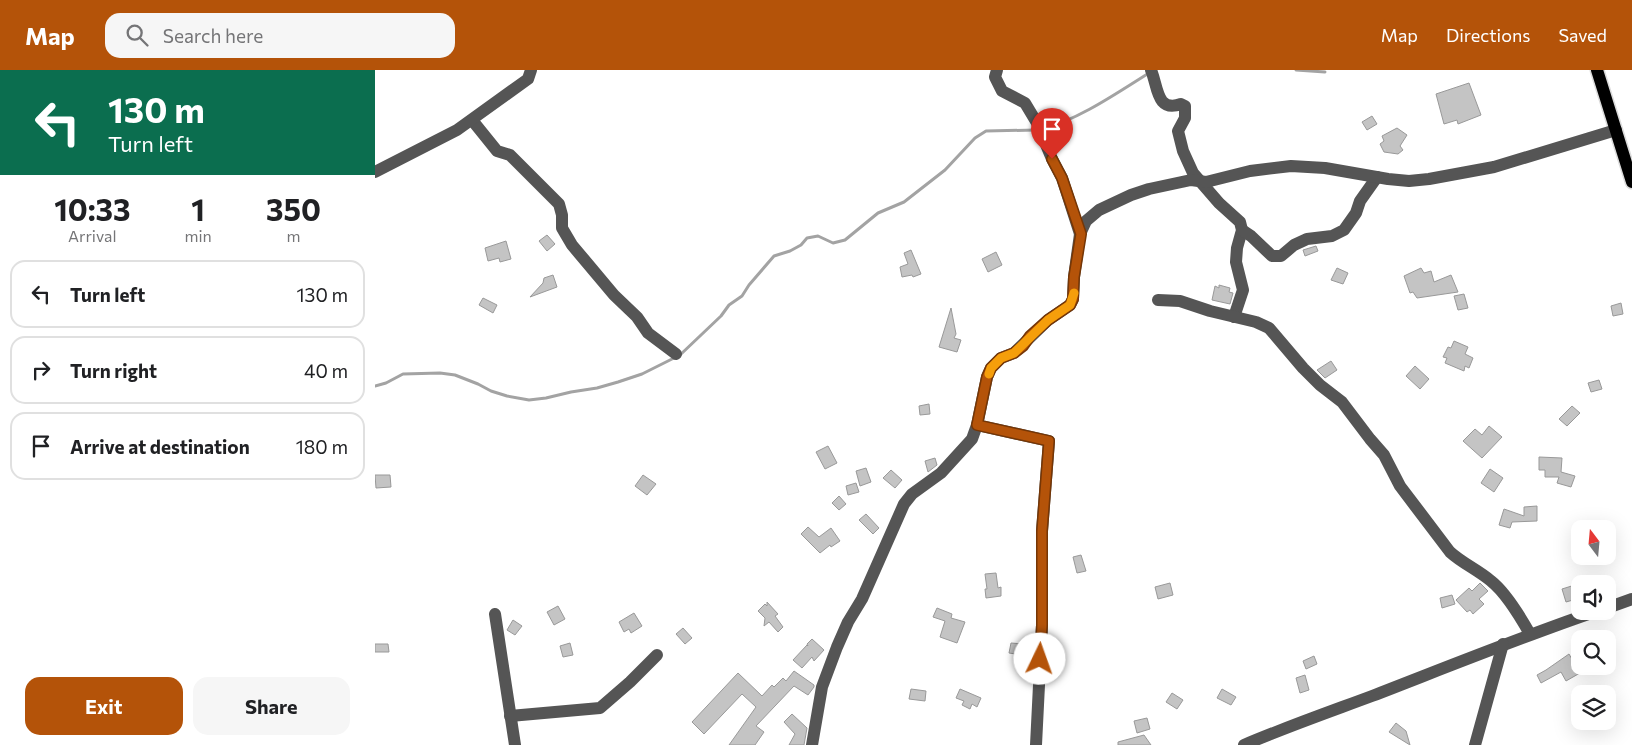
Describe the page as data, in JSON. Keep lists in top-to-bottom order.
{
  "north": "top",
  "page": {
    "header": "Map",
    "search": "Search here",
    "nav": ["Map", "Directions", "Saved"],
    "turn": ["130 m", "Turn left"],
    "eta": [
      "10:33",
      "Arrival",
      "1",
      "min",
      "350",
      "m"
    ],
    "list": [
      {
        "name": "Turn left",
        "value": "130 m"
      },
      {
        "name": "Turn right",
        "value": "40 m"
      },
      {
        "name": "Arrive at destination",
        "value": "180 m"
      }
    ],
    "buttons": ["Exit", "Share"]
  }
}
